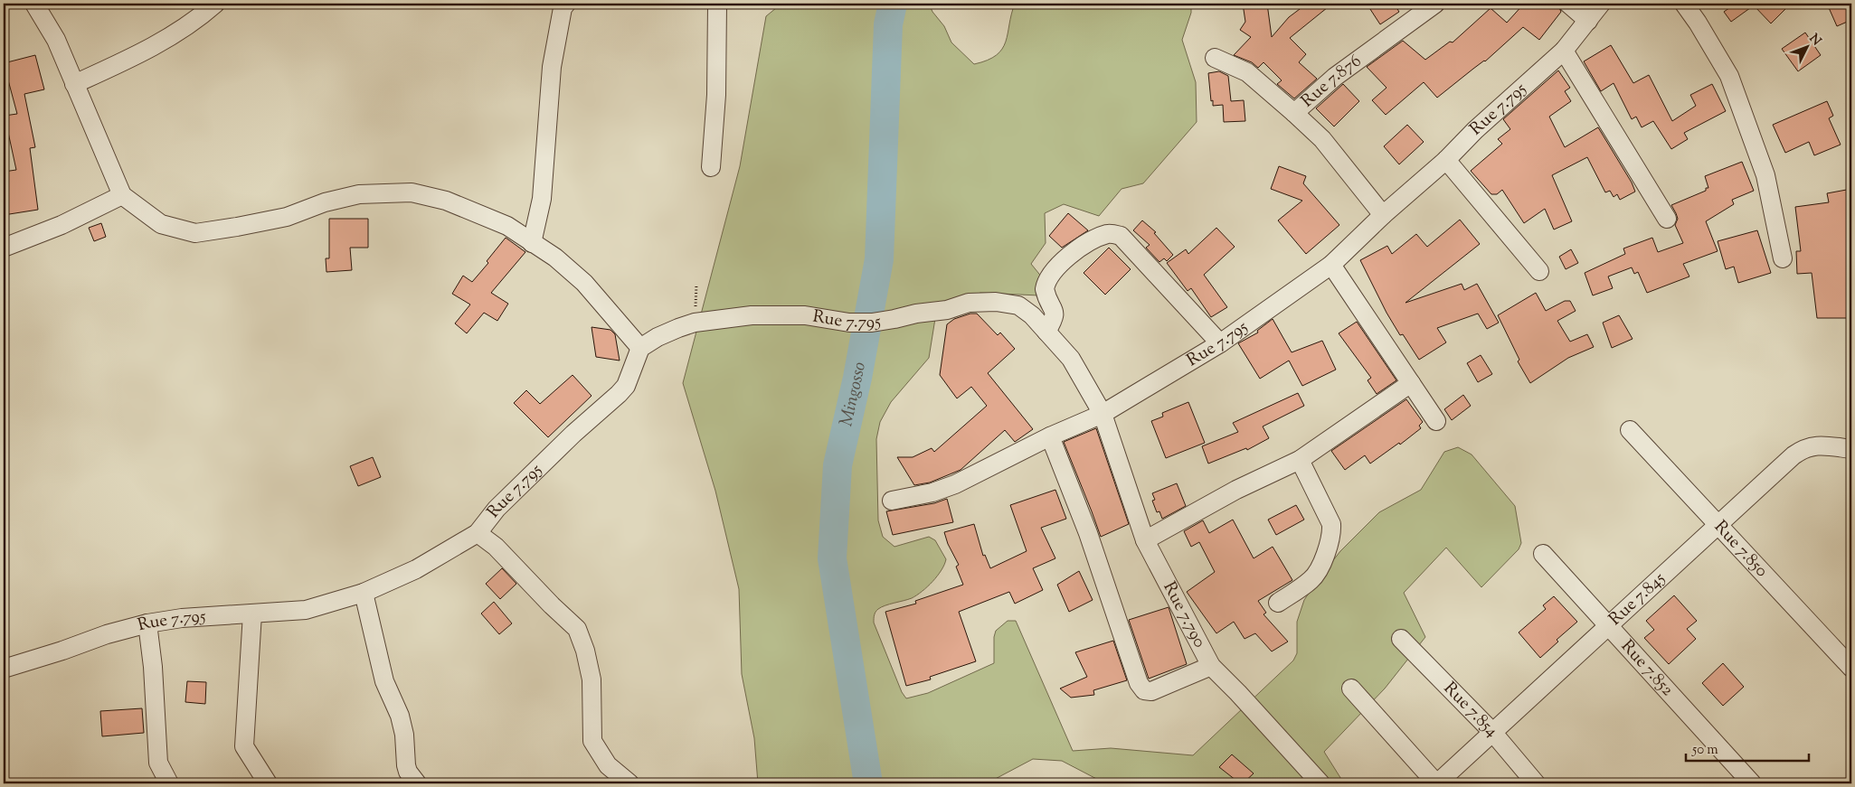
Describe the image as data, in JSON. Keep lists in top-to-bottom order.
{
  "streets": {
    "street": [
      "Rue 7.876",
      "Rue 7.795",
      "Rue 7.850",
      "Rue 7.845",
      "Rue 7.790",
      "Rue 7.852",
      "Rue 7.854"
    ]
  },
  "crossings": [
    ["Rue 7.876", "Rue 7.795"],
    ["Rue 7.795", "Rue 7.790"],
    ["Rue 7.850", "Rue 7.845"],
    ["Rue 7.845", "Rue 7.852"],
    ["Rue 7.845", "Rue 7.854"]
  ],
  "water": ["Mingosso"],
  "scale_bar": "50 m",
  "north": "top right"
}
